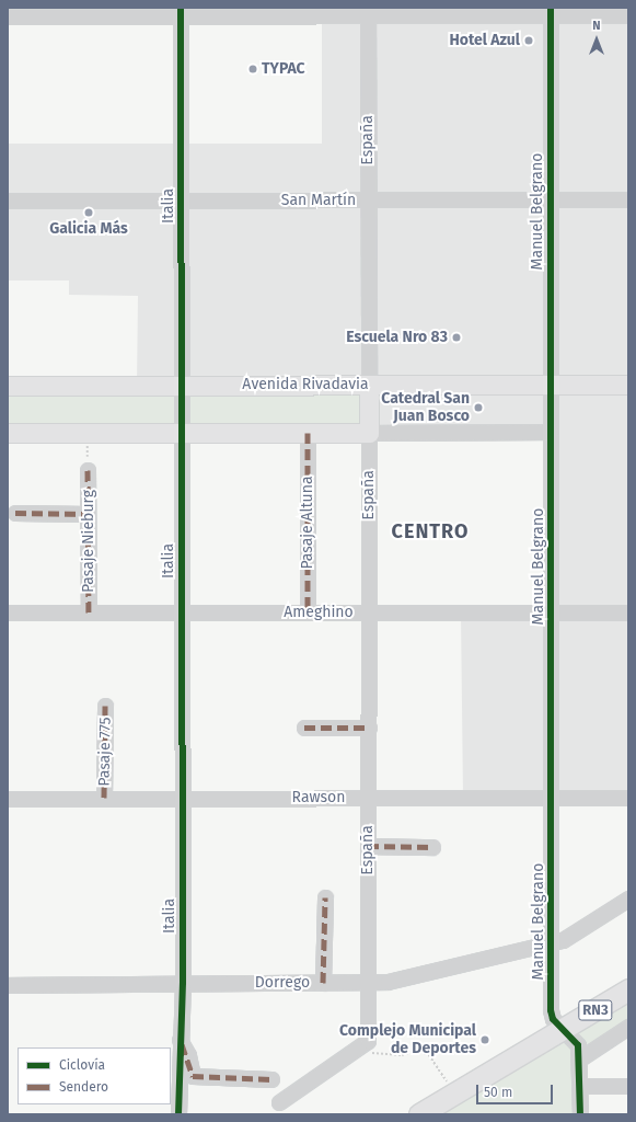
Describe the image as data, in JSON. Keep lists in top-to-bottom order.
{
  "streets": {
    "highway": ["RN3"],
    "main road": ["España", "Avenida Rivadavia"],
    "street": [
      "San Martín",
      "Italia",
      "Manuel Belgrano",
      "Pasaje Altuna",
      "Pasaje Nieburg",
      "Ameghino",
      "Pasaje 775",
      "Rawson",
      "Dorrego"
    ]
  },
  "crossings": [
    ["España", "San Martín"],
    ["España", "Avenida Rivadavia"],
    ["España", "Ameghino"],
    ["España", "Rawson"],
    ["España", "Dorrego"],
    ["San Martín", "Italia"],
    ["San Martín", "Manuel Belgrano"],
    ["Italia", "Avenida Rivadavia"],
    ["Italia", "Ameghino"],
    ["Italia", "Rawson"],
    ["Italia", "Dorrego"],
    ["Manuel Belgrano", "Avenida Rivadavia"],
    ["Manuel Belgrano", "Ameghino"],
    ["Manuel Belgrano", "Rawson"],
    ["Manuel Belgrano", "Dorrego"],
    ["Manuel Belgrano", "RN3"],
    ["Pasaje Altuna", "Ameghino"],
    ["Pasaje Nieburg", "Ameghino"],
    ["Pasaje 775", "Rawson"]
  ],
  "districts": ["CENTRO"],
  "places": [
    "Hotel Azul",
    "TYPAC",
    "Galicia Más",
    "Escuela Nro 83",
    "Catedral San Juan Bosco",
    "Complejo Municipal de Deportes"
  ],
  "legend": ["Ciclovía", "Sendero"],
  "scale_bar": "50 m",
  "north": "top"
}
